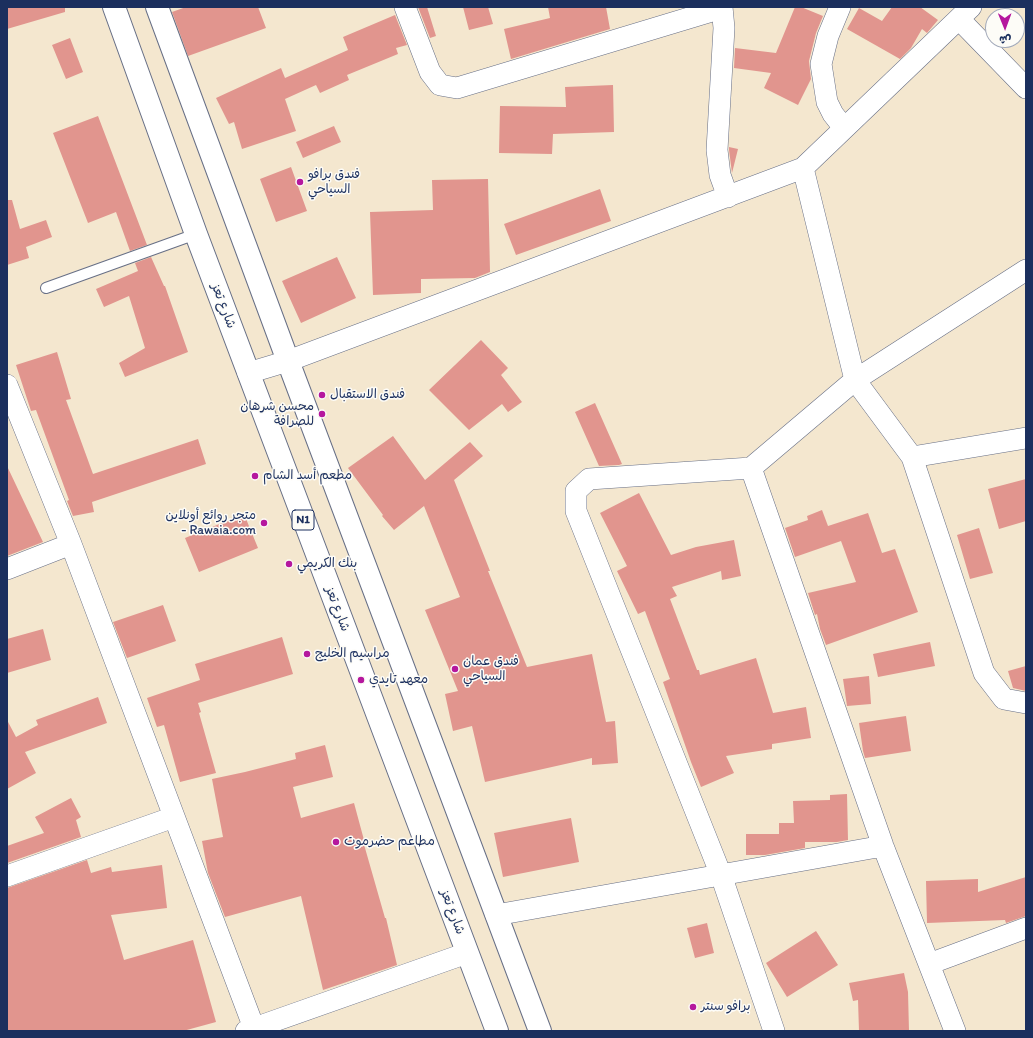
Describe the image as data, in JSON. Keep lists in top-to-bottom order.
{
  "streets": {
    "highway": ["شارع تعز", "N1"]
  },
  "places": [
    "فندق برافو السياحي",
    "فندق الاستقبال",
    "محسن شرهان للصرافة",
    "مطعم أسد الشام",
    "متجر روائع أونلاين - Rawaia.com",
    "بنك الكريمي",
    "مراسيم الخليج",
    "فندق عمان السياحي",
    "معهد تايدي",
    "مطاعم حضرموت",
    "برافو سنتر"
  ],
  "north": "bottom"
}
